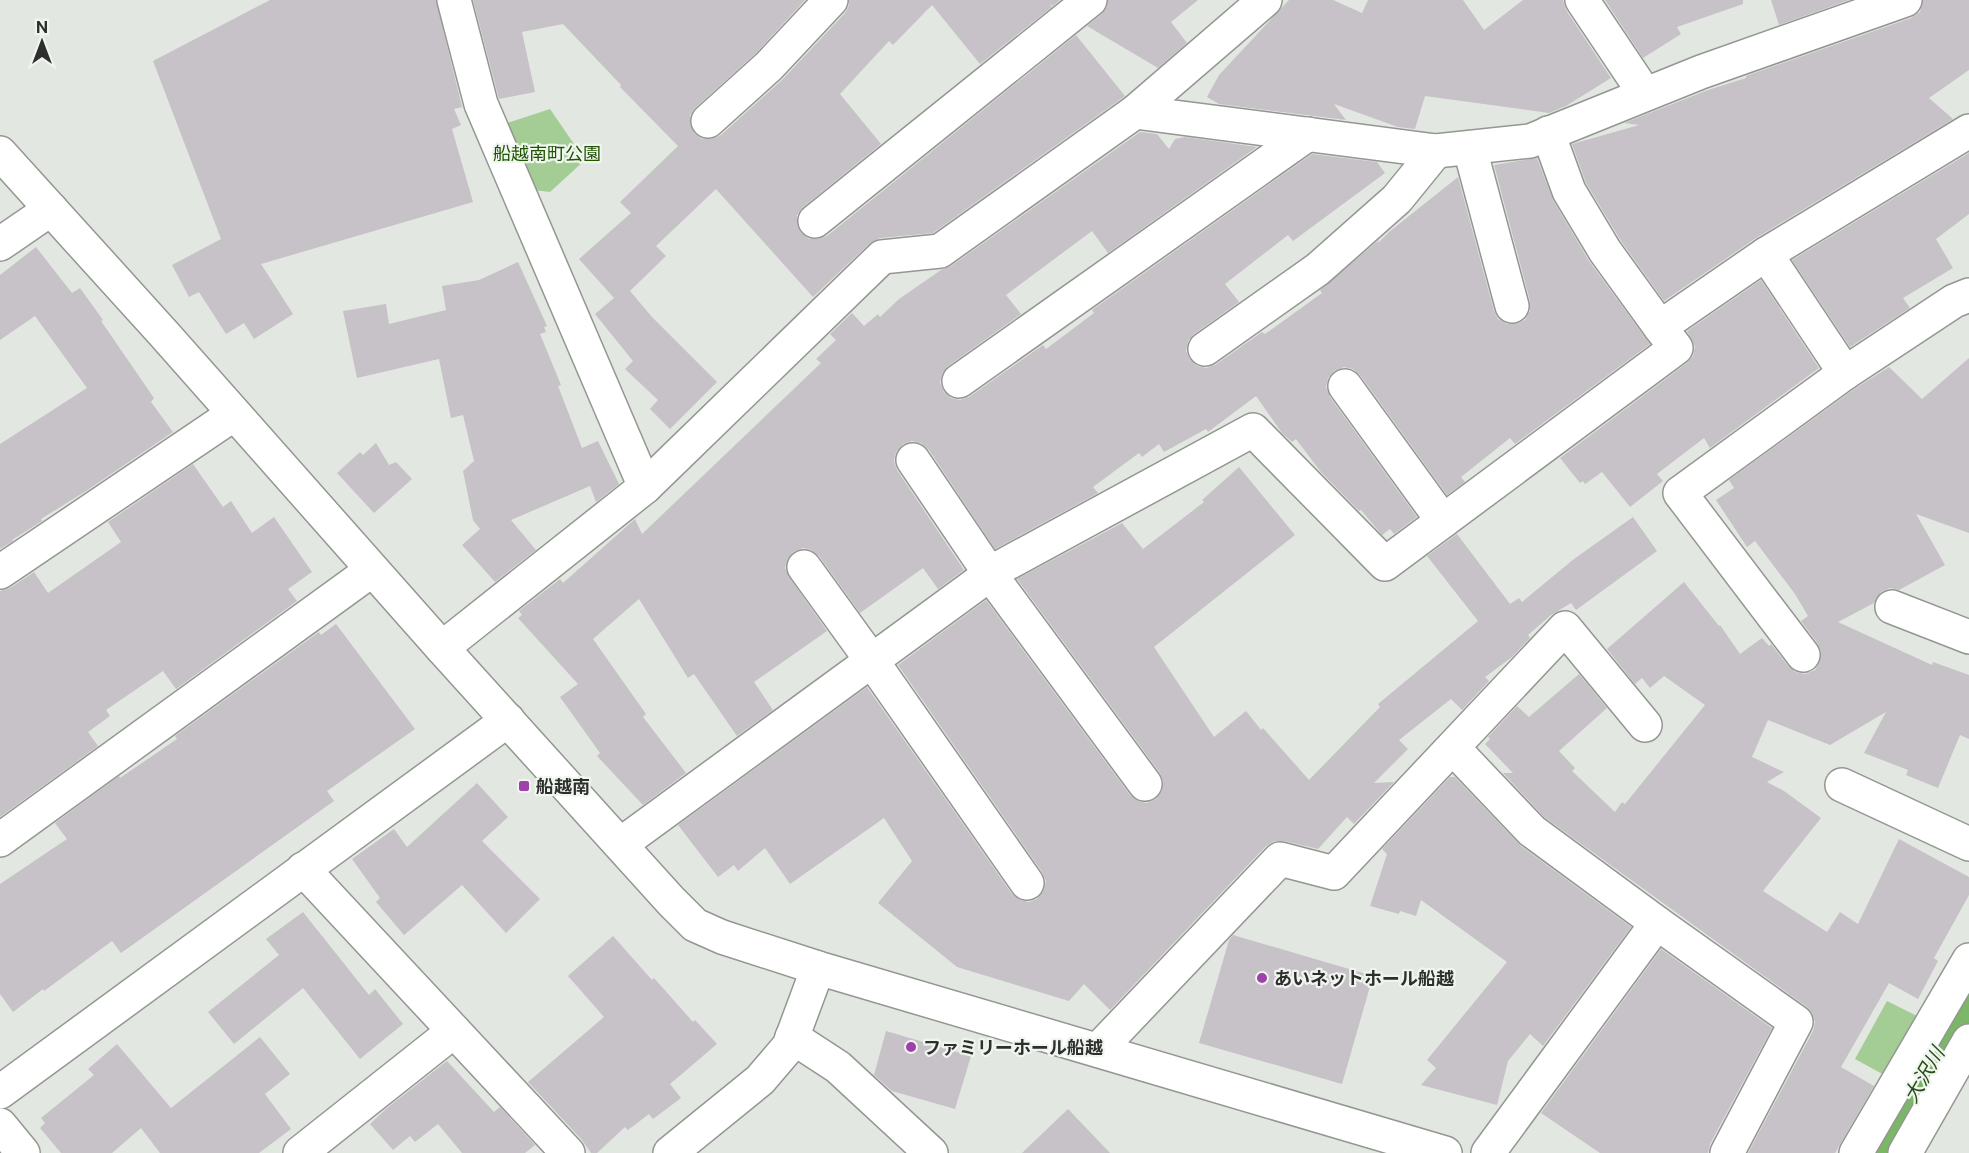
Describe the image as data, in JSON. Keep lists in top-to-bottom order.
{
  "water": ["大沢川"],
  "parks": ["船越南町公園"],
  "places": {
    "transit": ["船越南"],
    "other": ["あいネットホール船越", "ファミリーホール船越"]
  },
  "north": "top"
}
